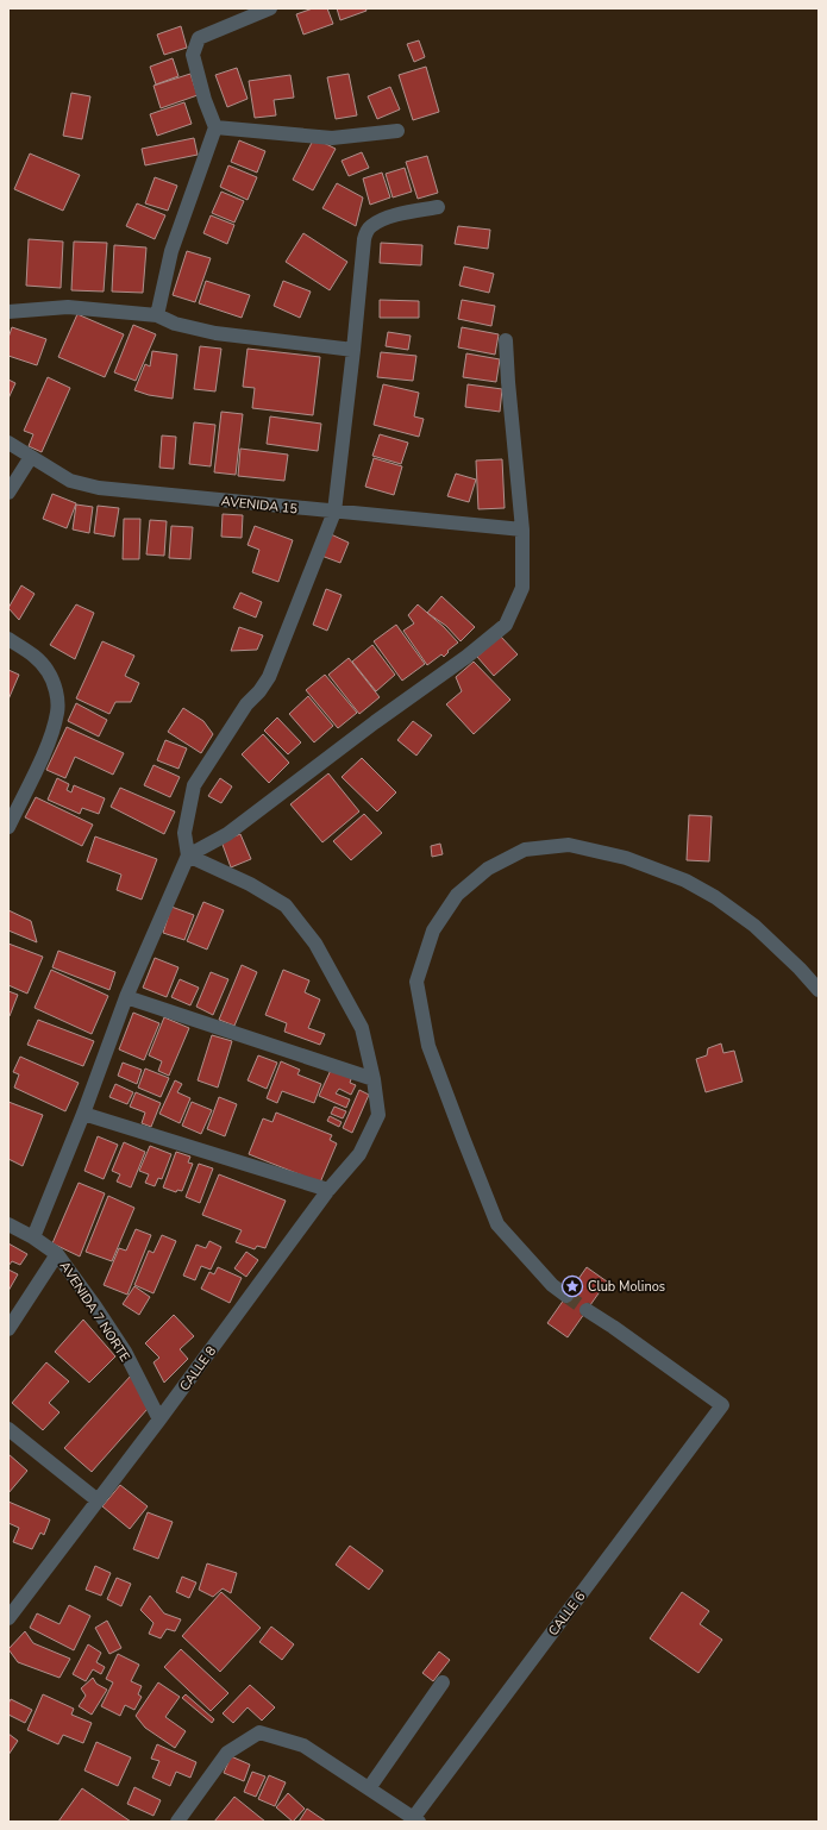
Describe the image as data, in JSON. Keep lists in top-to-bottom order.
{
  "streets": {
    "street": [
      "AVENIDA 15",
      "AVENIDA 7 NORTE",
      "CALLE 8",
      "CALLE 6"
    ]
  },
  "crossings": [
    ["AVENIDA 7 NORTE", "CALLE 8"]
  ],
  "places": {
    "place": ["Club Molinos"]
  }
}
